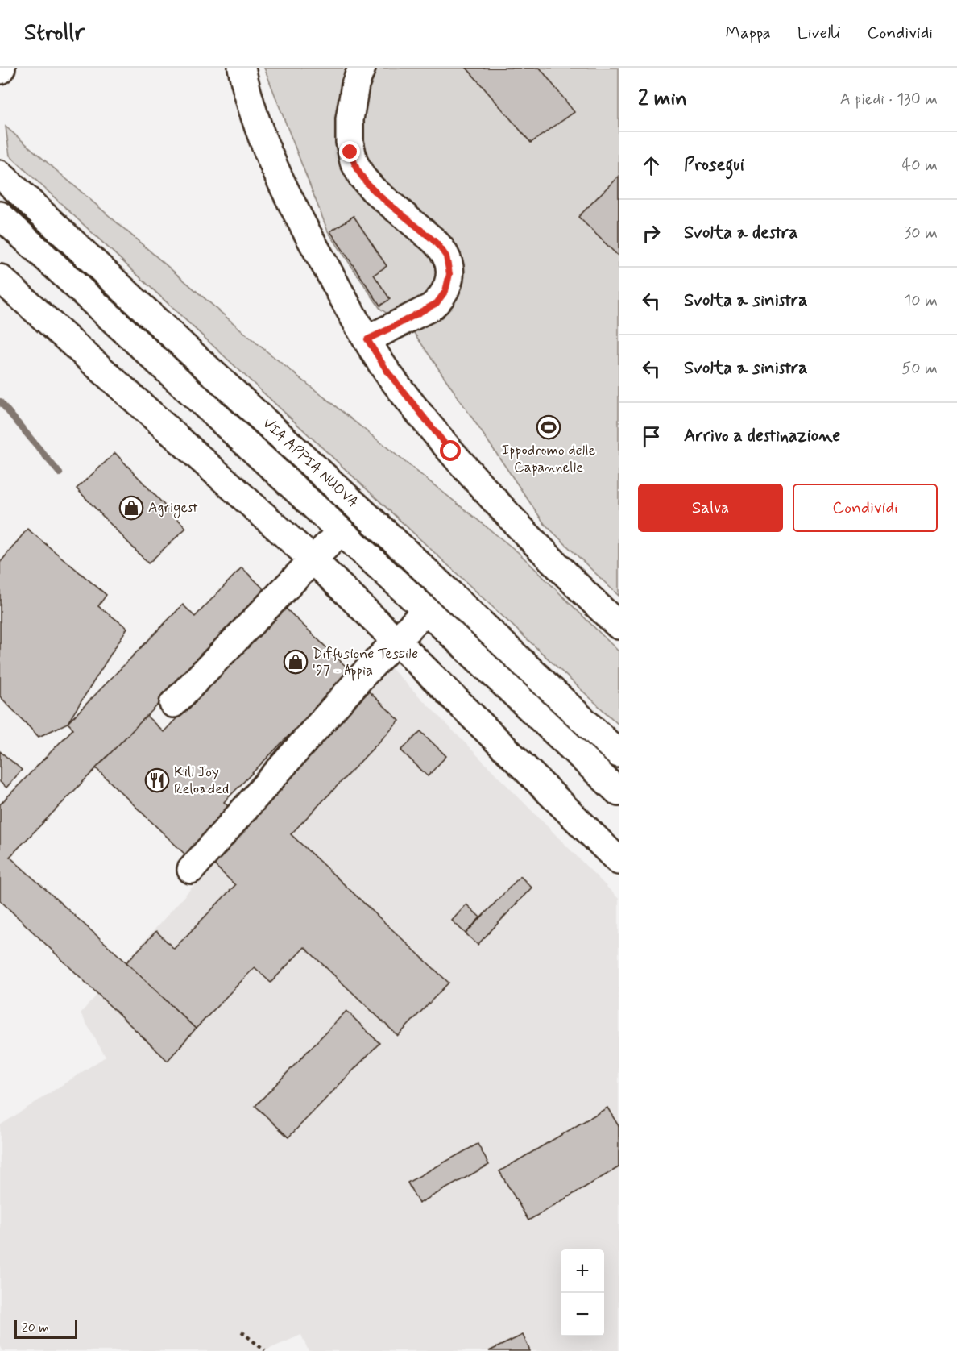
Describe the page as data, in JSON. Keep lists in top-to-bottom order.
{
  "streets": {
    "main road": ["VIA APPIA NUOVA"]
  },
  "places": {
    "sports": ["Ippodromo delle Capannelle"],
    "shop": ["Agrigest", "Diffusione Tessile '97 - Appia"],
    "restaurant": ["Kill Joy Reloaded"]
  },
  "scale_bar": "20 m",
  "page": {
    "header": "Strollr",
    "nav": ["Mappa", "Livelli", "Condividi"],
    "heading": ["2 min", "A piedi · 130 m"],
    "list": [
      ["Prosegui", "40 m"],
      ["Svolta a destra", "30 m"],
      ["Svolta a sinistra", "10 m"],
      ["Svolta a sinistra", "50 m"],
      "Arrivo a destinazione"
    ],
    "buttons": ["Salva", "Condividi"],
    "map_buttons": ["+", "−"],
    "scale": "20 m"
  }
}
